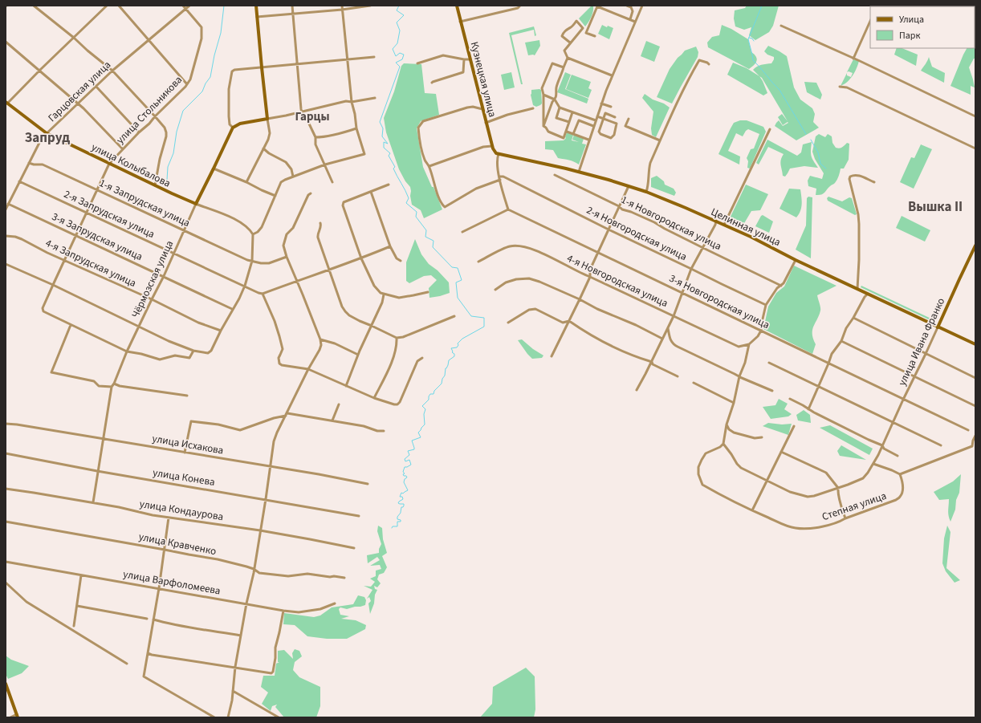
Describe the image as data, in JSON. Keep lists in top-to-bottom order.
{
  "streets": {
    "main road": [
      "Кузнецкая улица",
      "улица Колыбалова",
      "Целинная улица",
      "Чёрмозская улица",
      "улица Ивана Франко"
    ],
    "street": [
      "Гарцовская улица",
      "улица Стольникова",
      "1-я Запрудская улица",
      "2-я Запрудская улица",
      "1-я Новгородская улица",
      "2-я Новгородская улица",
      "3-я Запрудская улица",
      "4-я Запрудская улица",
      "4-я Новгородская улица",
      "3-я Новгородская улица",
      "улица Исхакова",
      "улица Конева",
      "Степная улица",
      "улица Кондаурова",
      "улица Кравченко",
      "улица Варфоломеева"
    ]
  },
  "crossings": [
    ["Кузнецкая улица", "Целинная улица"],
    ["Гарцовская улица", "улица Стольникова"],
    ["Гарцовская улица", "улица Колыбалова"],
    ["Гарцовская улица", "1-я Запрудская улица"],
    ["Гарцовская улица", "2-я Запрудская улица"],
    ["Гарцовская улица", "3-я Запрудская улица"],
    ["улица Стольникова", "улица Колыбалова"],
    ["улица Стольникова", "1-я Запрудская улица"],
    ["улица Стольникова", "2-я Запрудская улица"],
    ["улица Стольникова", "3-я Запрудская улица"],
    ["улица Стольникова", "4-я Запрудская улица"],
    ["улица Колыбалова", "Чёрмозская улица"],
    ["1-я Запрудская улица", "Чёрмозская улица"],
    ["2-я Запрудская улица", "Чёрмозская улица"],
    ["Целинная улица", "улица Ивана Франко"],
    ["3-я Запрудская улица", "Чёрмозская улица"],
    ["4-я Запрудская улица", "Чёрмозская улица"],
    ["Чёрмозская улица", "улица Исхакова"],
    ["Чёрмозская улица", "улица Конева"],
    ["Чёрмозская улица", "улица Кондаурова"],
    ["3-я Новгородская улица", "улица Ивана Франко"],
    ["улица Ивана Франко", "Степная улица"]
  ],
  "districts": ["Гарцы", "Запруд", "Вышка II"],
  "legend": ["Улица", "Парк"]
}
